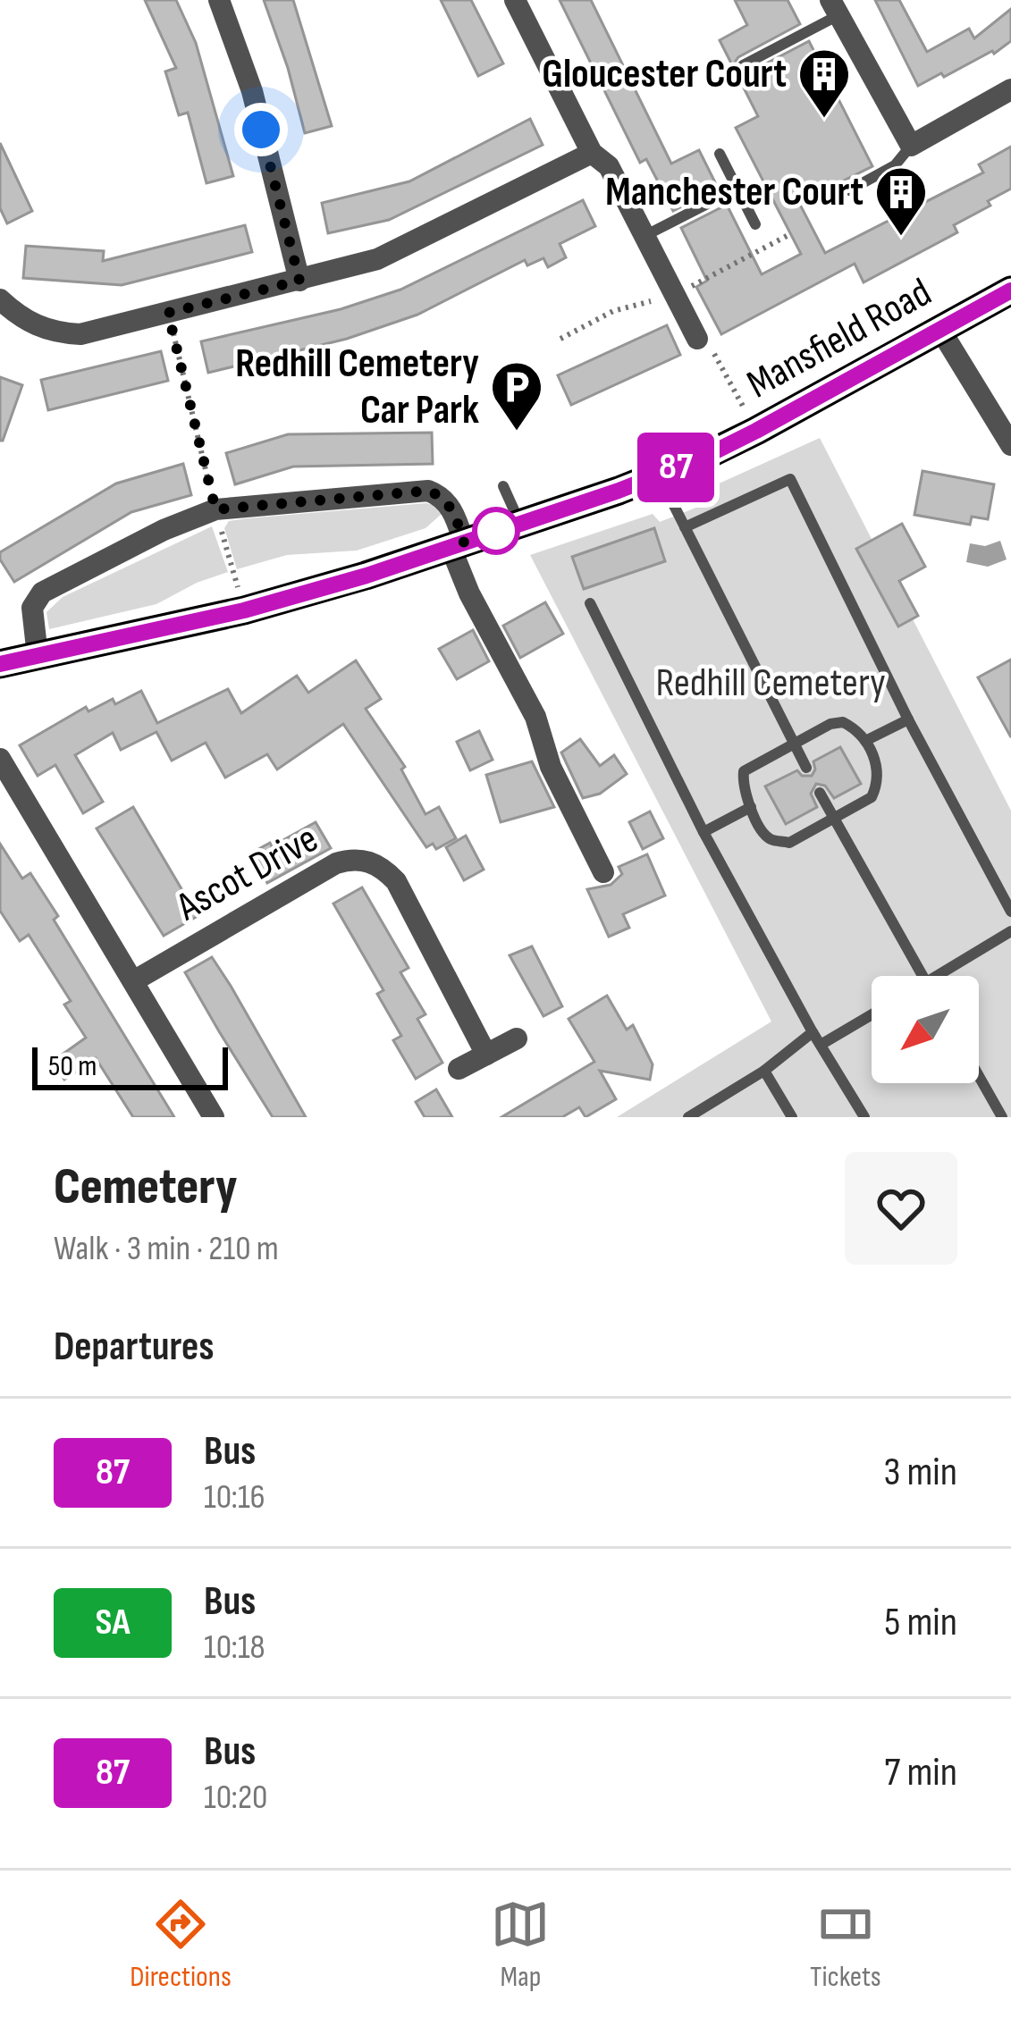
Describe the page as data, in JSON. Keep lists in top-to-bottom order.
{
  "streets": {
    "highway": ["Mansfield Road"],
    "street": ["Ascot Drive"]
  },
  "parks": ["Redhill Cemetery"],
  "places": {
    "building": ["Gloucester Court", "Manchester Court"],
    "parking": ["Redhill Cemetery Car Park"]
  },
  "lines": ["bus line 87"],
  "scale_bar": "50 m",
  "north": "bottom left",
  "page": {
    "on_map": "87",
    "scale": "50 m",
    "heading": [
      ["Cemetery", "Walk · 3 min · 210 m"],
      "Departures"
    ],
    "list": [
      {
        "mark": "87",
        "name": "Bus",
        "note": "10:16",
        "value": "3 min"
      },
      {
        "mark": "SA",
        "name": "Bus",
        "note": "10:18",
        "value": "5 min"
      },
      {
        "mark": "87",
        "name": "Bus",
        "note": "10:20",
        "value": "7 min"
      }
    ],
    "tabs": ["Directions", "Map", "Tickets"]
  }
}
